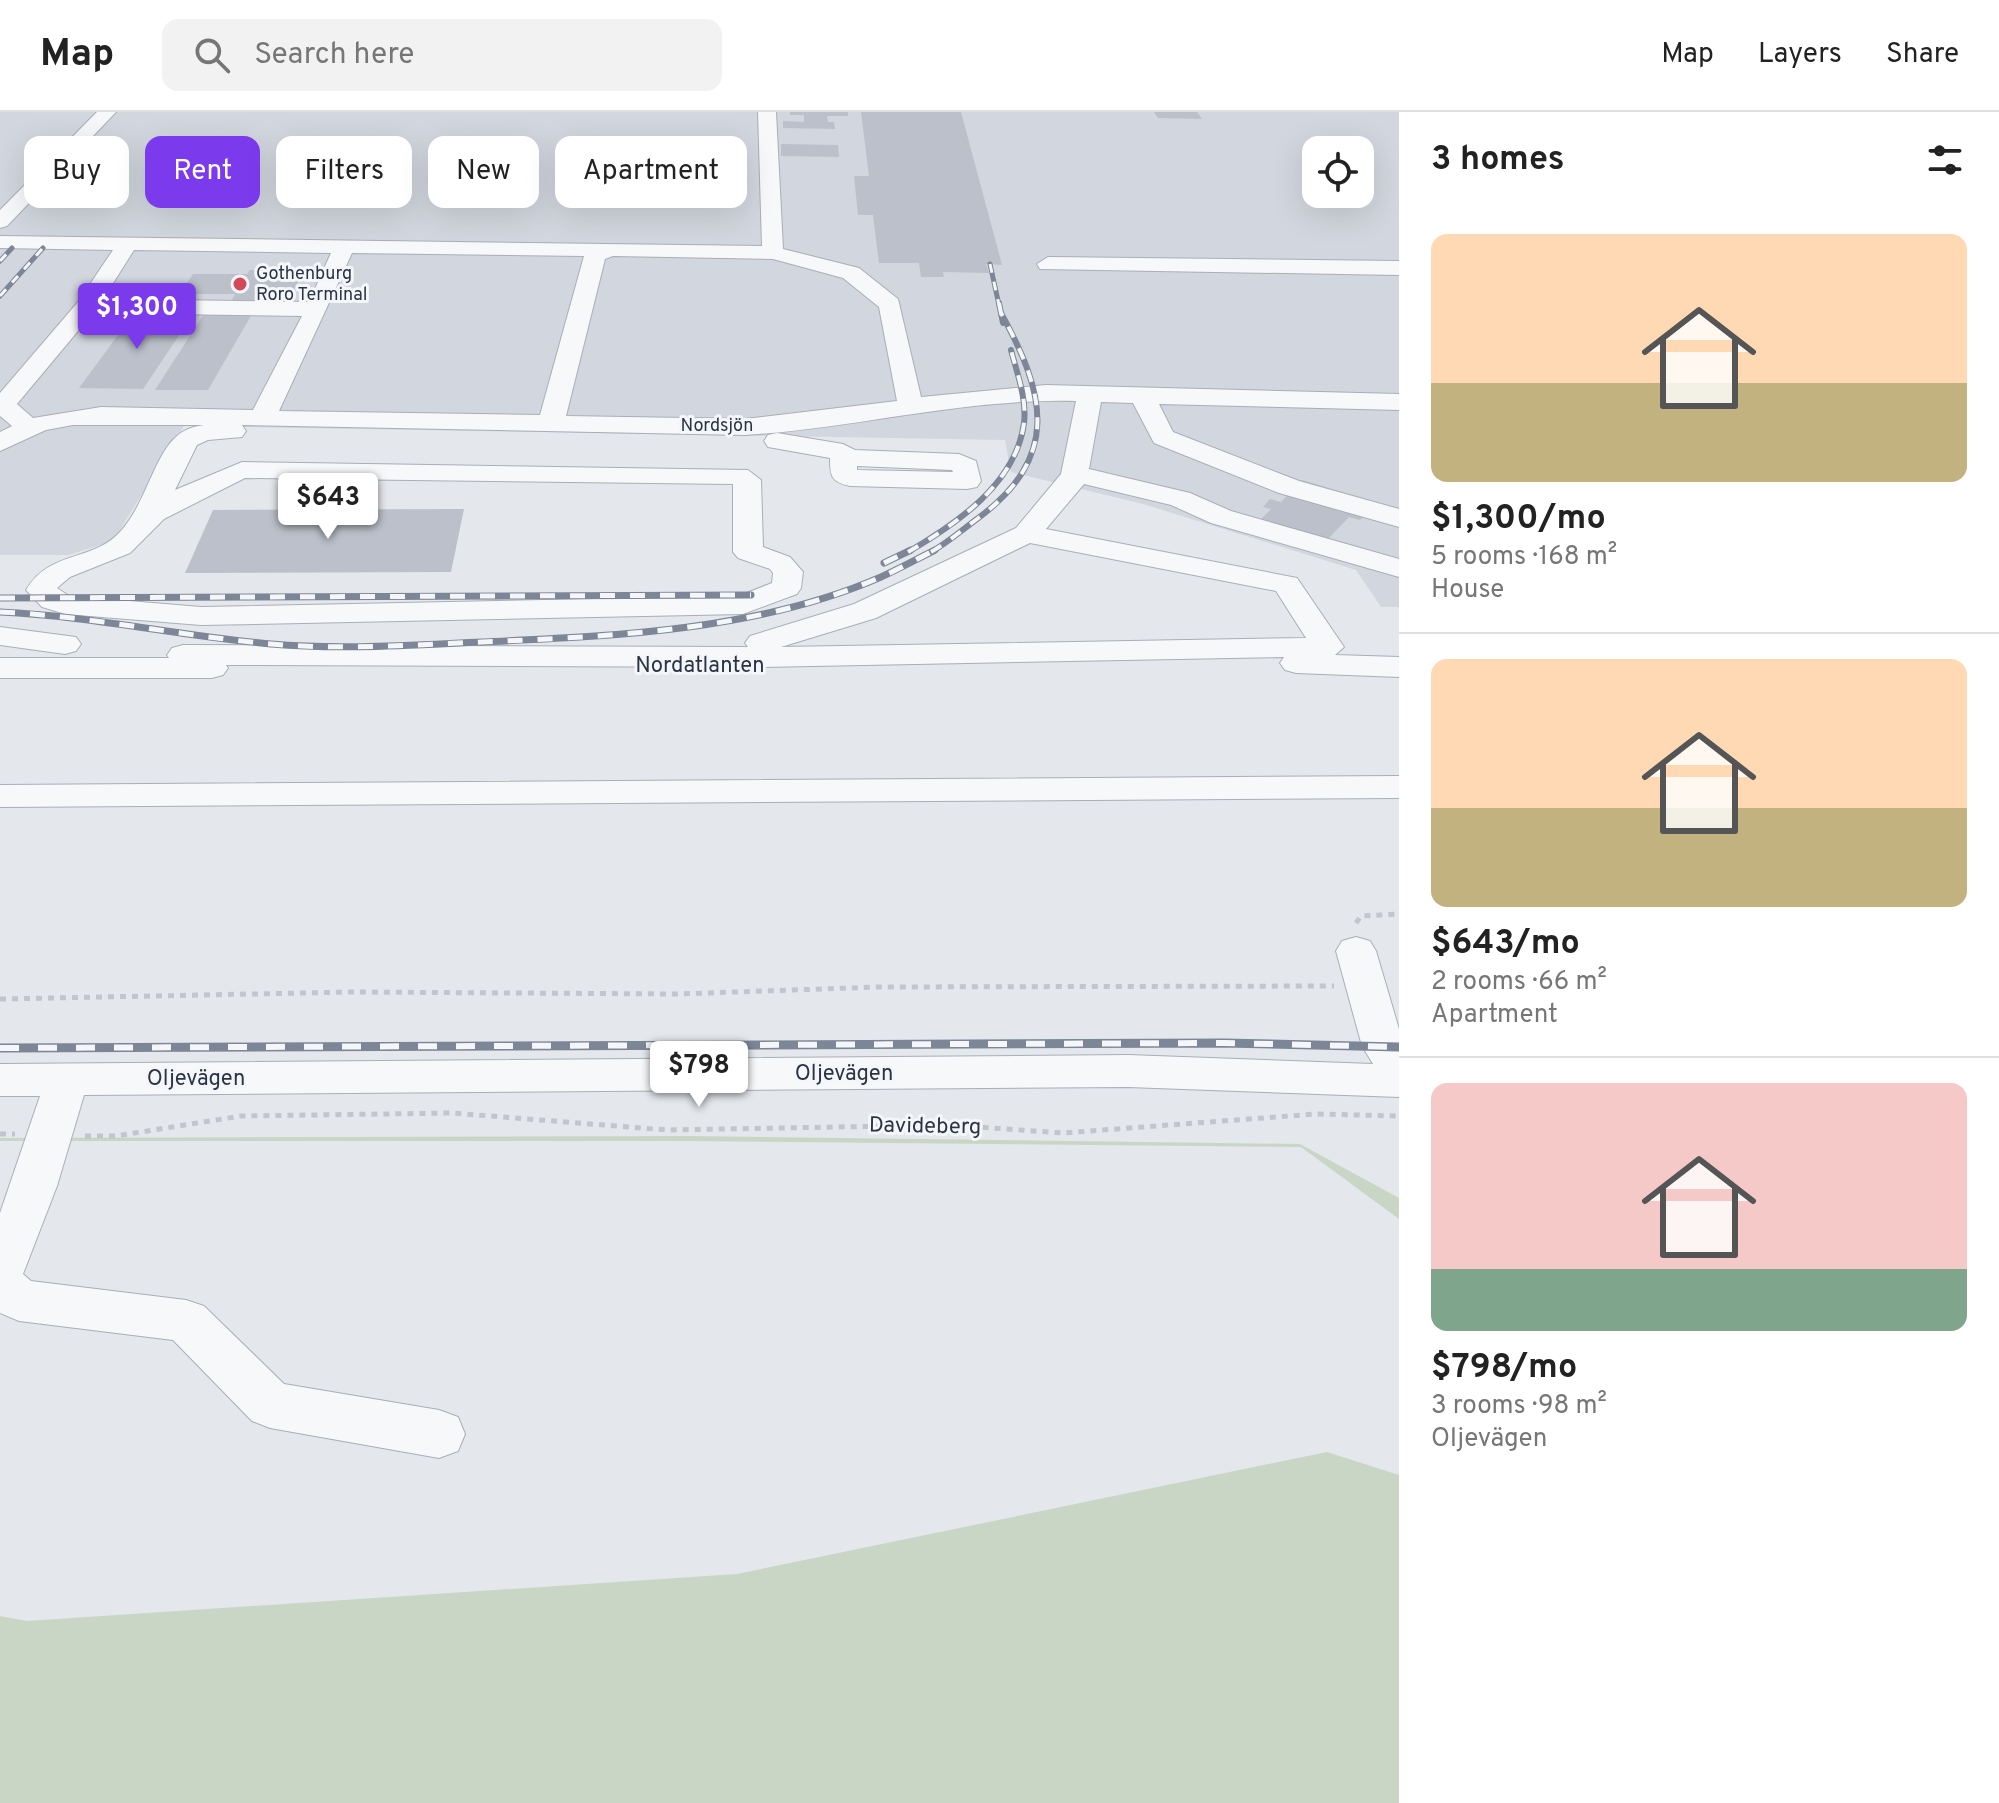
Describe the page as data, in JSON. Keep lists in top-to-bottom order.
{
  "streets": {
    "street": ["Nordsjön", "Nordatlanten", "Oljevägen"],
    "path": ["Davideberg"]
  },
  "places": ["Gothenburg Roro Terminal"],
  "page": {
    "header": "Map",
    "search": "Search here",
    "nav": ["Map", "Layers", "Share"],
    "heading": "3 homes",
    "chip": [
      "Buy",
      "Rent",
      "Filters",
      "New",
      "Apartment"
    ],
    "list": [
      {
        "name": "$1,300/mo",
        "note": "5 rooms · 168 m² · House"
      },
      {
        "name": "$643/mo",
        "note": "2 rooms · 66 m² · Apartment"
      },
      {
        "name": "$798/mo",
        "note": "3 rooms · 98 m² · Oljevägen"
      }
    ],
    "price": ["$1,300", "$643", "$798"]
  }
}
